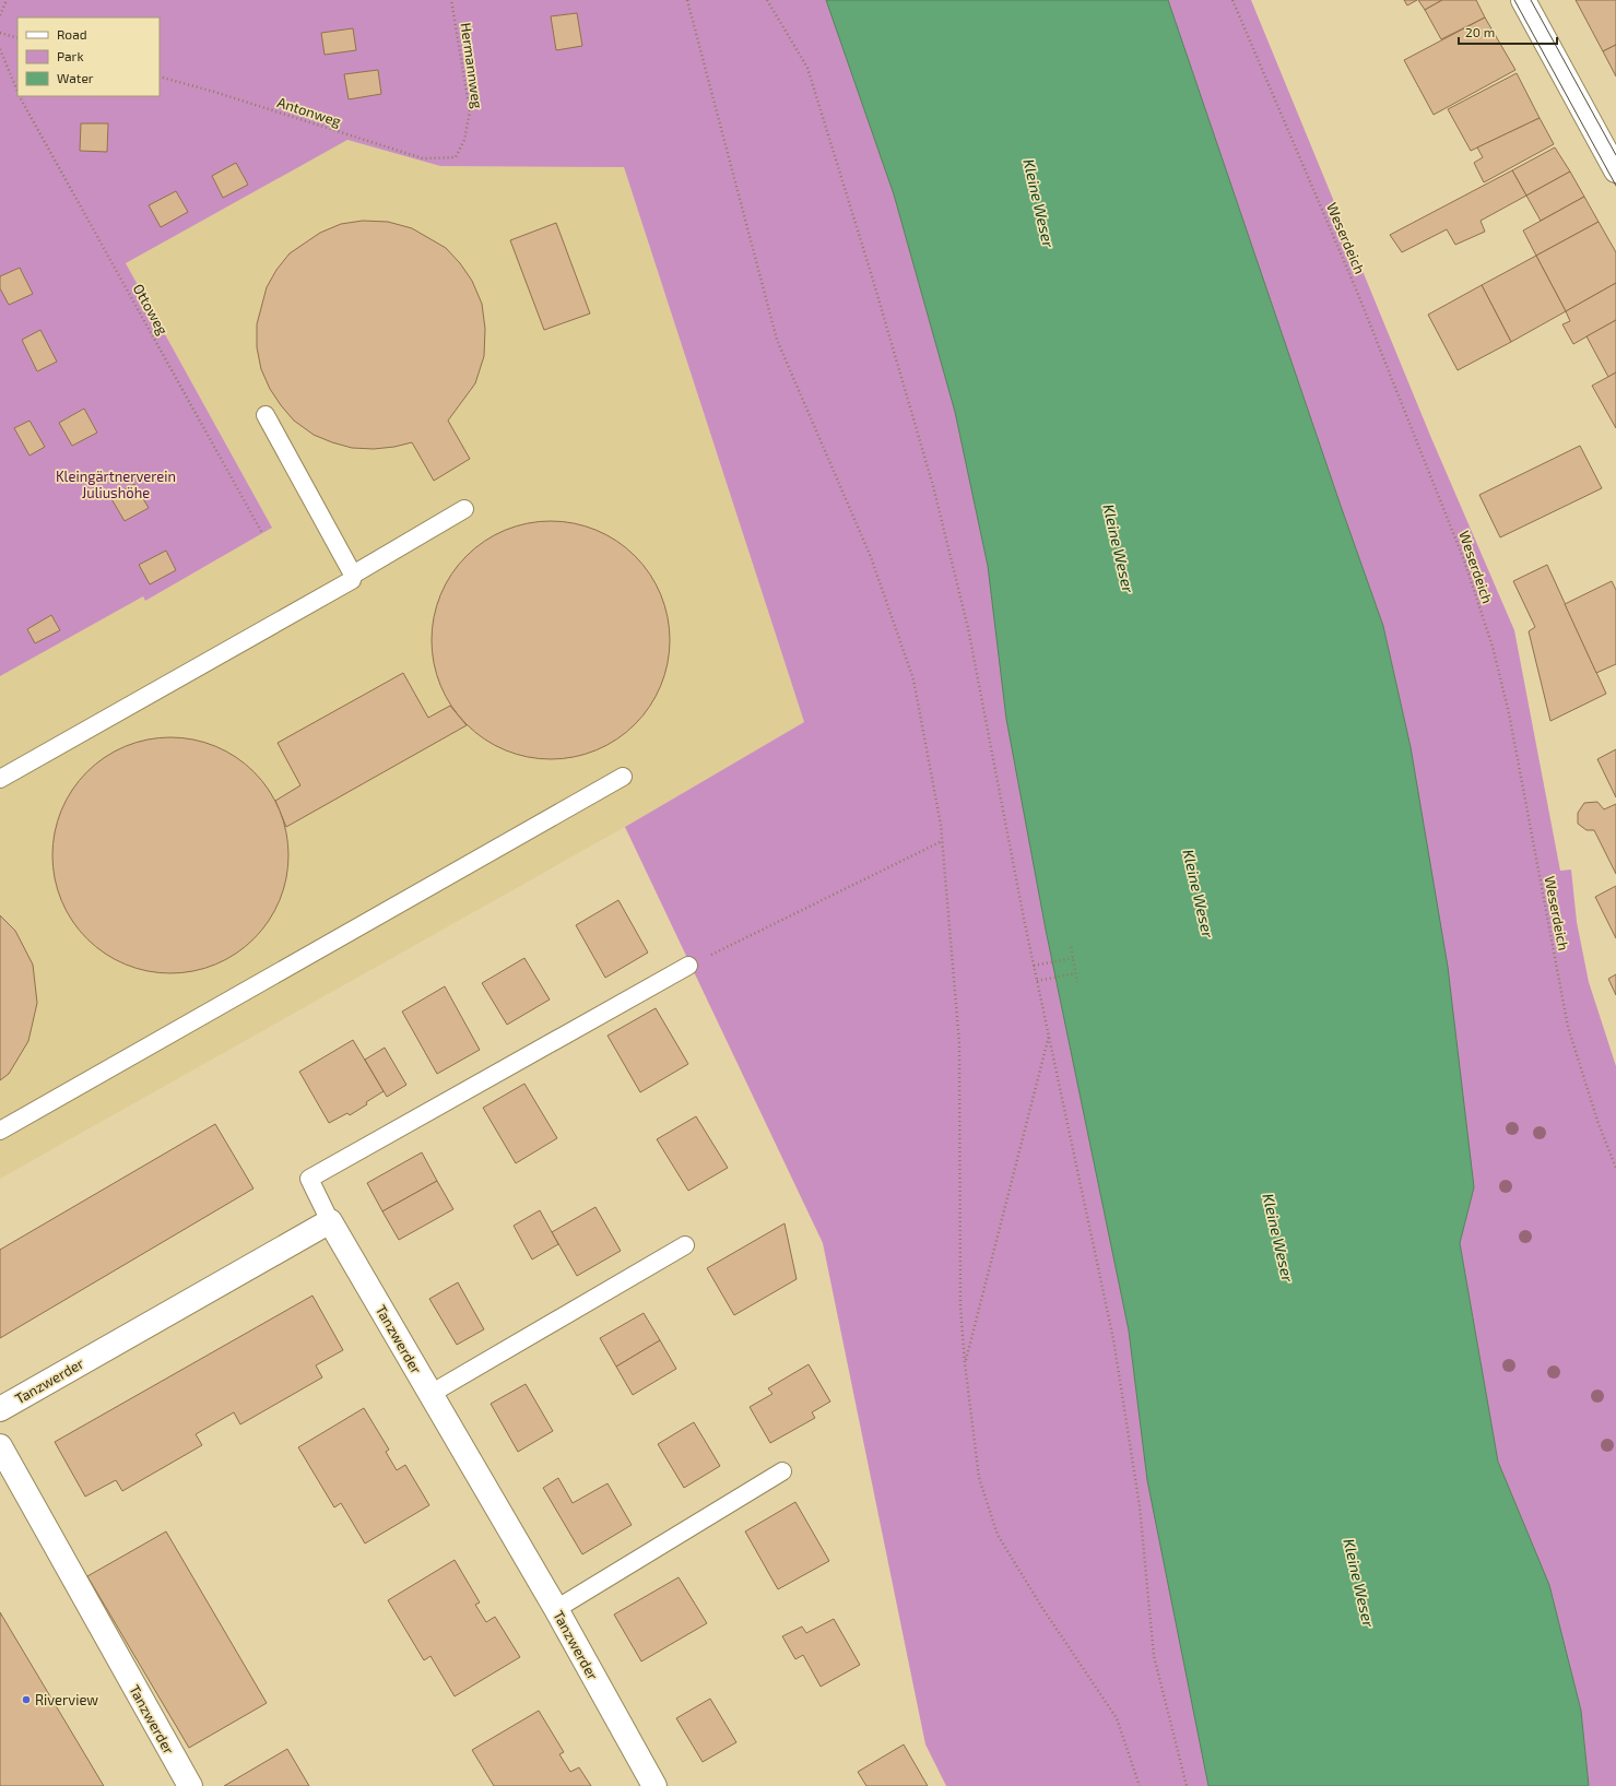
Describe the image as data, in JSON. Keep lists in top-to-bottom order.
{
  "streets": {
    "street": ["Tanzwerder"],
    "path": [
      "Hermannweg",
      "Antonweg",
      "Weserdeich",
      "Ottoweg"
    ]
  },
  "crossings": [
    ["Hermannweg", "Antonweg"]
  ],
  "water": ["Kleine Weser"],
  "parks": ["Kleingärtnerverein Juliushöhe"],
  "places": ["Riverview"],
  "legend": ["Road", "Park", "Water"],
  "scale_bar": "20 m"
}
